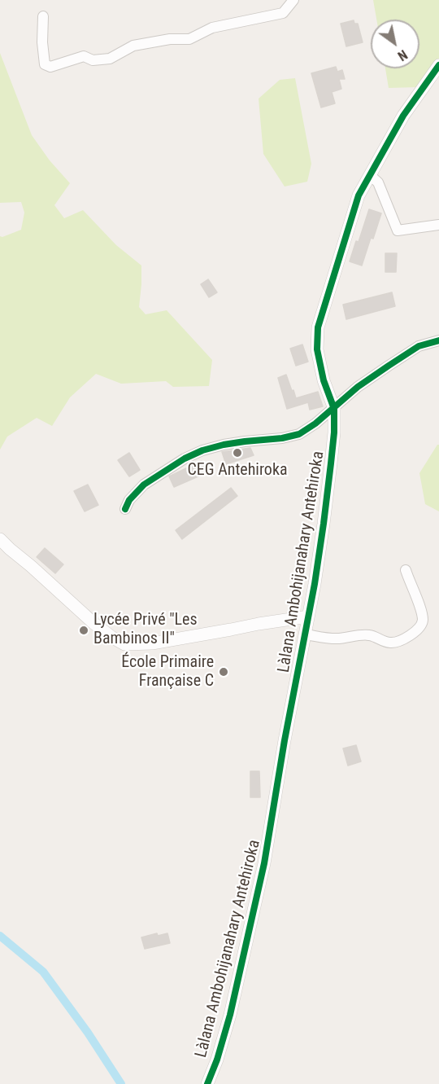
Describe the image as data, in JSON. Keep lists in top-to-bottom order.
{
  "streets": {
    "street": ["Làlana Ambohijanahary Antehiroka"]
  },
  "places": ["CEG Antehiroka", "Lycée Privé \"Les Bambinos II\"", "École Primaire Française C"],
  "north": "bottom right"
}
